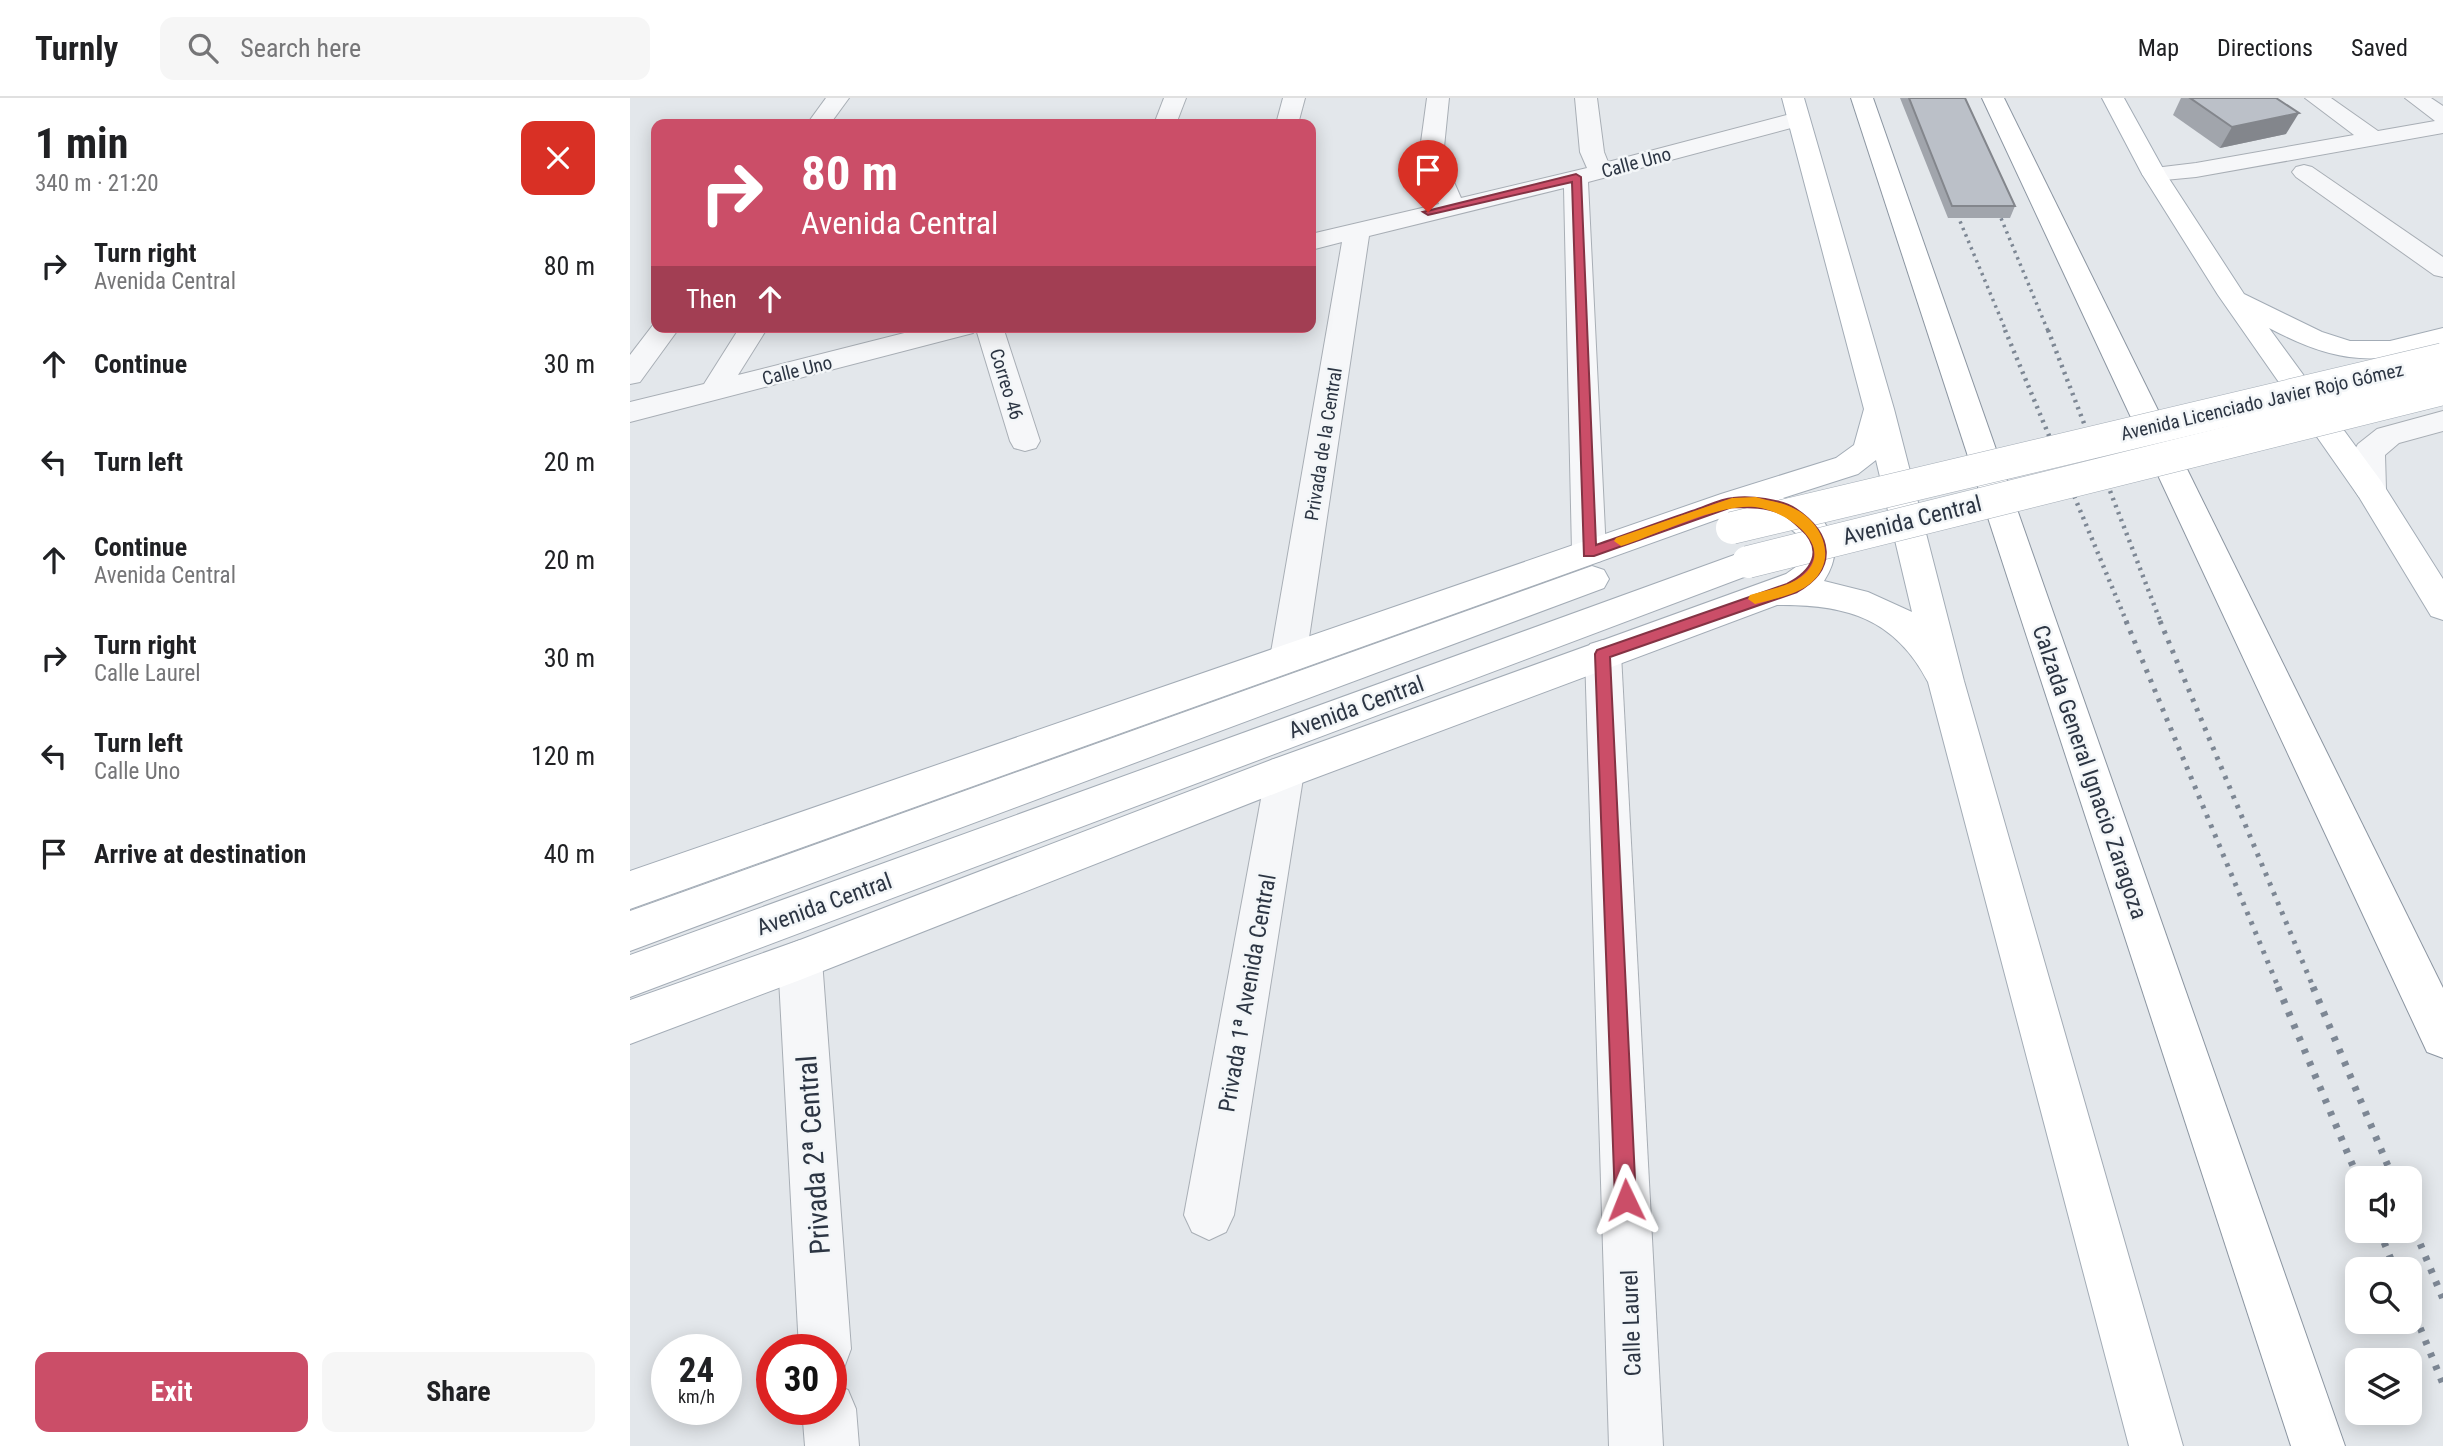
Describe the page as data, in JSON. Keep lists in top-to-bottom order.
{
  "streets": {
    "main road": ["Avenida Licenciado Javier Rojo Gómez", "Avenida Central", "Calzada General Ignacio Zaragoza"],
    "street": [
      "Calle Uno",
      "Correo 46",
      "Privada de la Central",
      "Privada 1ª Avenida Central",
      "Privada 2ª Central",
      "Calle Laurel"
    ]
  },
  "crossings": [
    ["Calle Uno", "Privada de la Central"],
    ["Avenida Licenciado Javier Rojo Gómez", "Avenida Central"],
    ["Privada de la Central", "Avenida Central"],
    ["Avenida Central", "Privada 1ª Avenida Central"],
    ["Avenida Central", "Privada 2ª Central"],
    ["Avenida Central", "Calle Laurel"]
  ],
  "page": {
    "header": "Turnly",
    "search": "Search here",
    "nav": ["Map", "Directions", "Saved"],
    "heading": ["1 min", "340 m · 21:20"],
    "turn": ["80 m", "Avenida Central"],
    "list": [
      {
        "name": "Turn right",
        "note": "Avenida Central",
        "value": "80 m"
      },
      {
        "name": "Continue",
        "value": "30 m"
      },
      {
        "name": "Turn left",
        "value": "20 m"
      },
      {
        "name": "Continue",
        "note": "Avenida Central",
        "value": "20 m"
      },
      {
        "name": "Turn right",
        "note": "Calle Laurel",
        "value": "30 m"
      },
      {
        "name": "Turn left",
        "note": "Calle Uno",
        "value": "120 m"
      },
      {
        "name": "Arrive at destination",
        "value": "40 m"
      }
    ],
    "then": "Then",
    "speed": "24 km/h",
    "limit": "30",
    "buttons": ["Exit", "Share"]
  }
}
